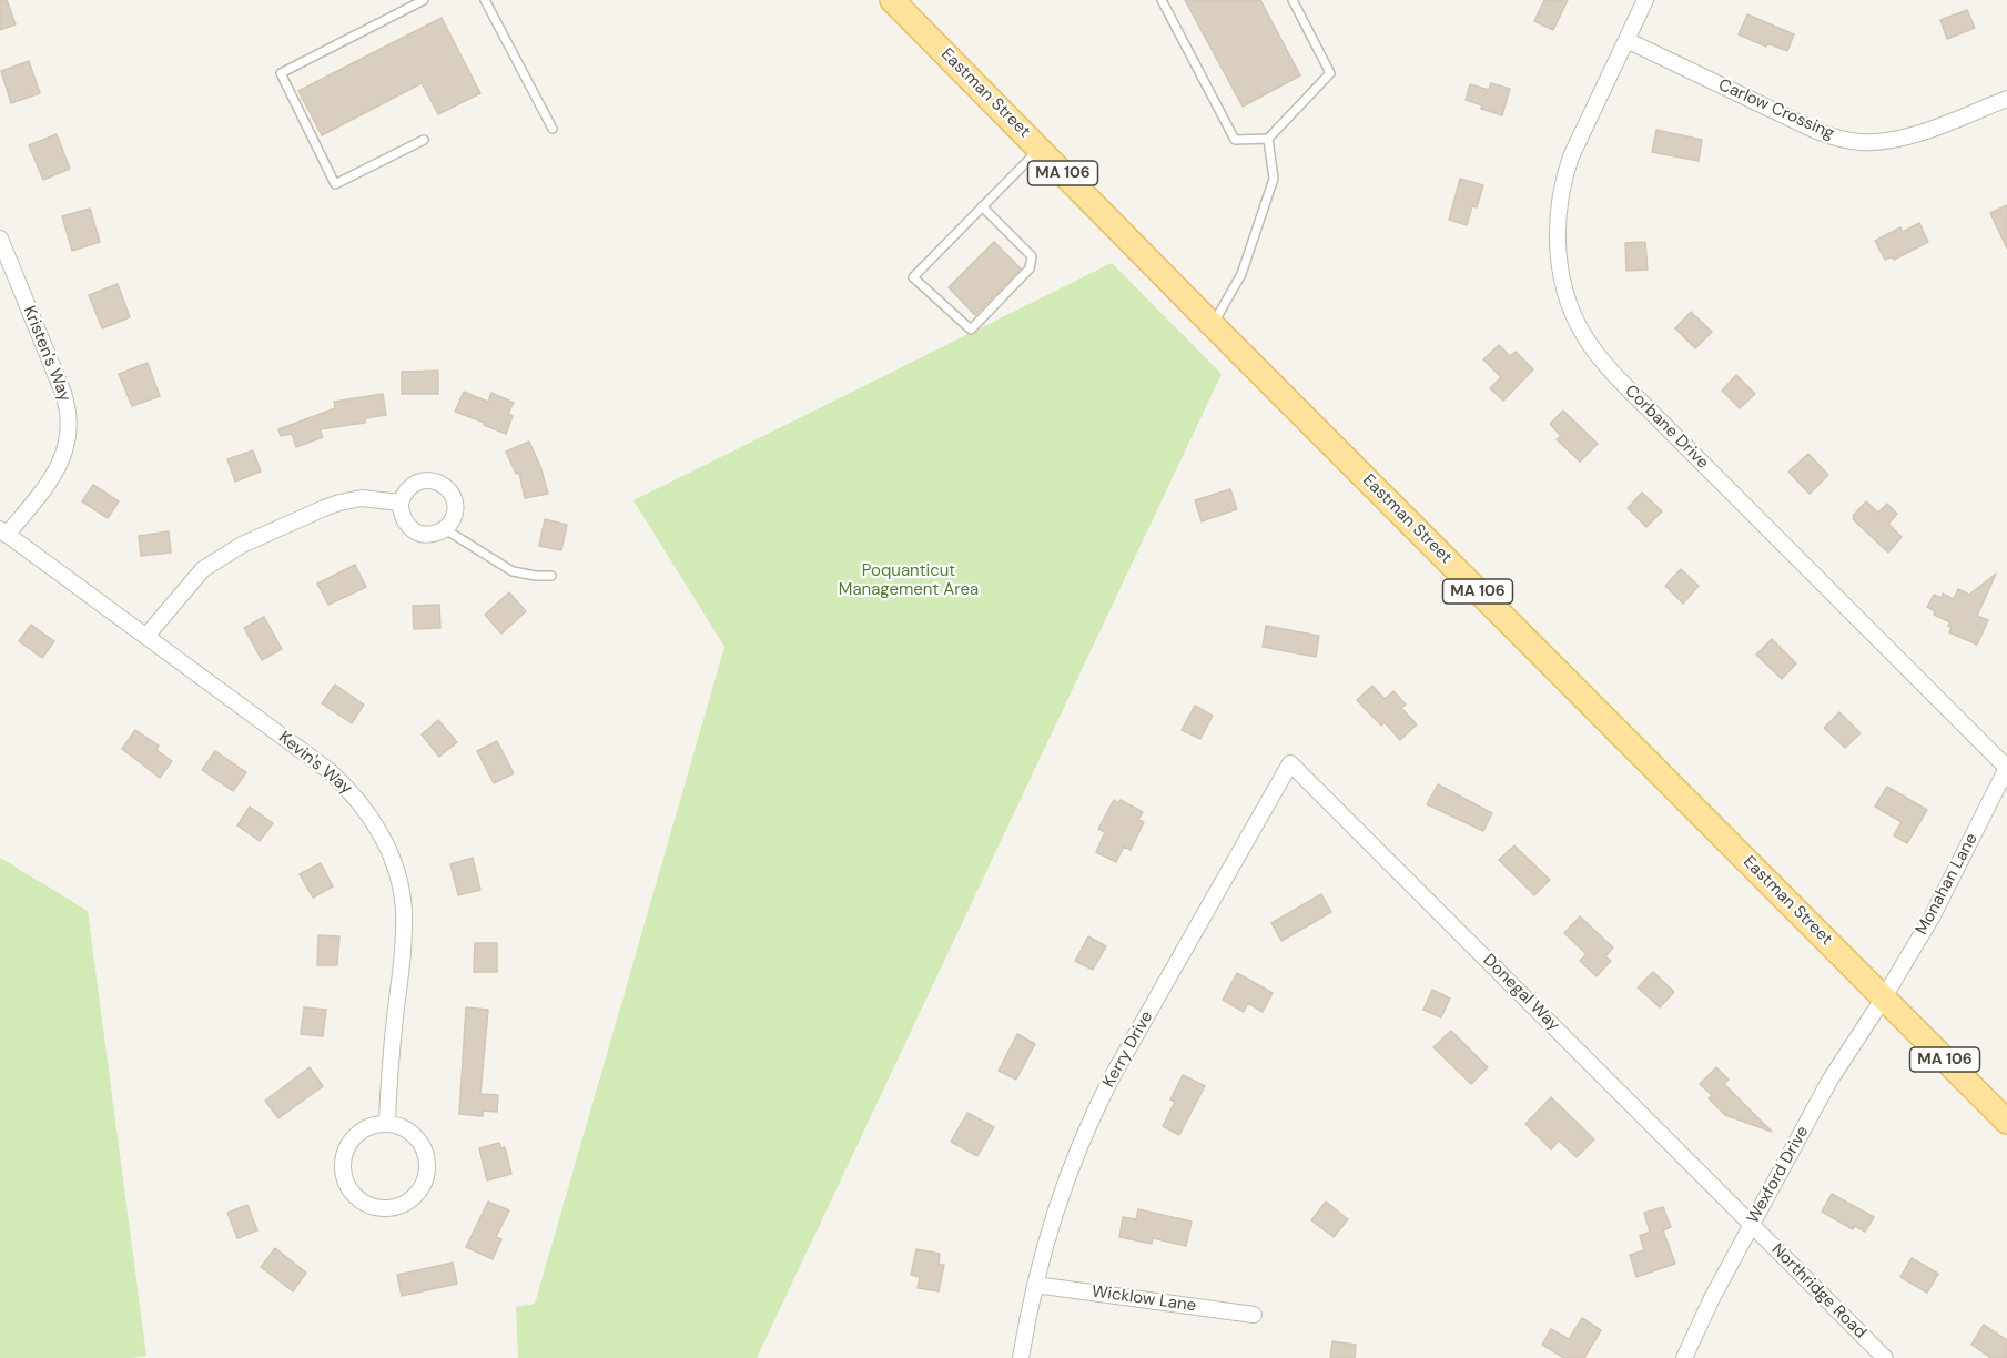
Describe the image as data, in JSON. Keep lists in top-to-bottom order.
{
  "streets": {
    "main road": ["Eastman Street", "MA 106"],
    "street": [
      "Carlow Crossing",
      "Kristen's Way",
      "Corbane Drive",
      "Kevin's Way",
      "Monahan Lane",
      "Donegal Way",
      "Kerry Drive",
      "Wexford Drive",
      "Northridge Road",
      "Wicklow Lane"
    ]
  },
  "crossings": [
    ["Eastman Street", "Monahan Lane"],
    ["Eastman Street", "Wexford Drive"],
    ["Carlow Crossing", "Corbane Drive"],
    ["Kristen's Way", "Kevin's Way"],
    ["Corbane Drive", "Monahan Lane"],
    ["Monahan Lane", "Wexford Drive"],
    ["Donegal Way", "Kerry Drive"],
    ["Donegal Way", "Wexford Drive"],
    ["Donegal Way", "Northridge Road"],
    ["Kerry Drive", "Wicklow Lane"],
    ["Wexford Drive", "Northridge Road"]
  ],
  "parks": ["Poquanticut Management Area"]
}
